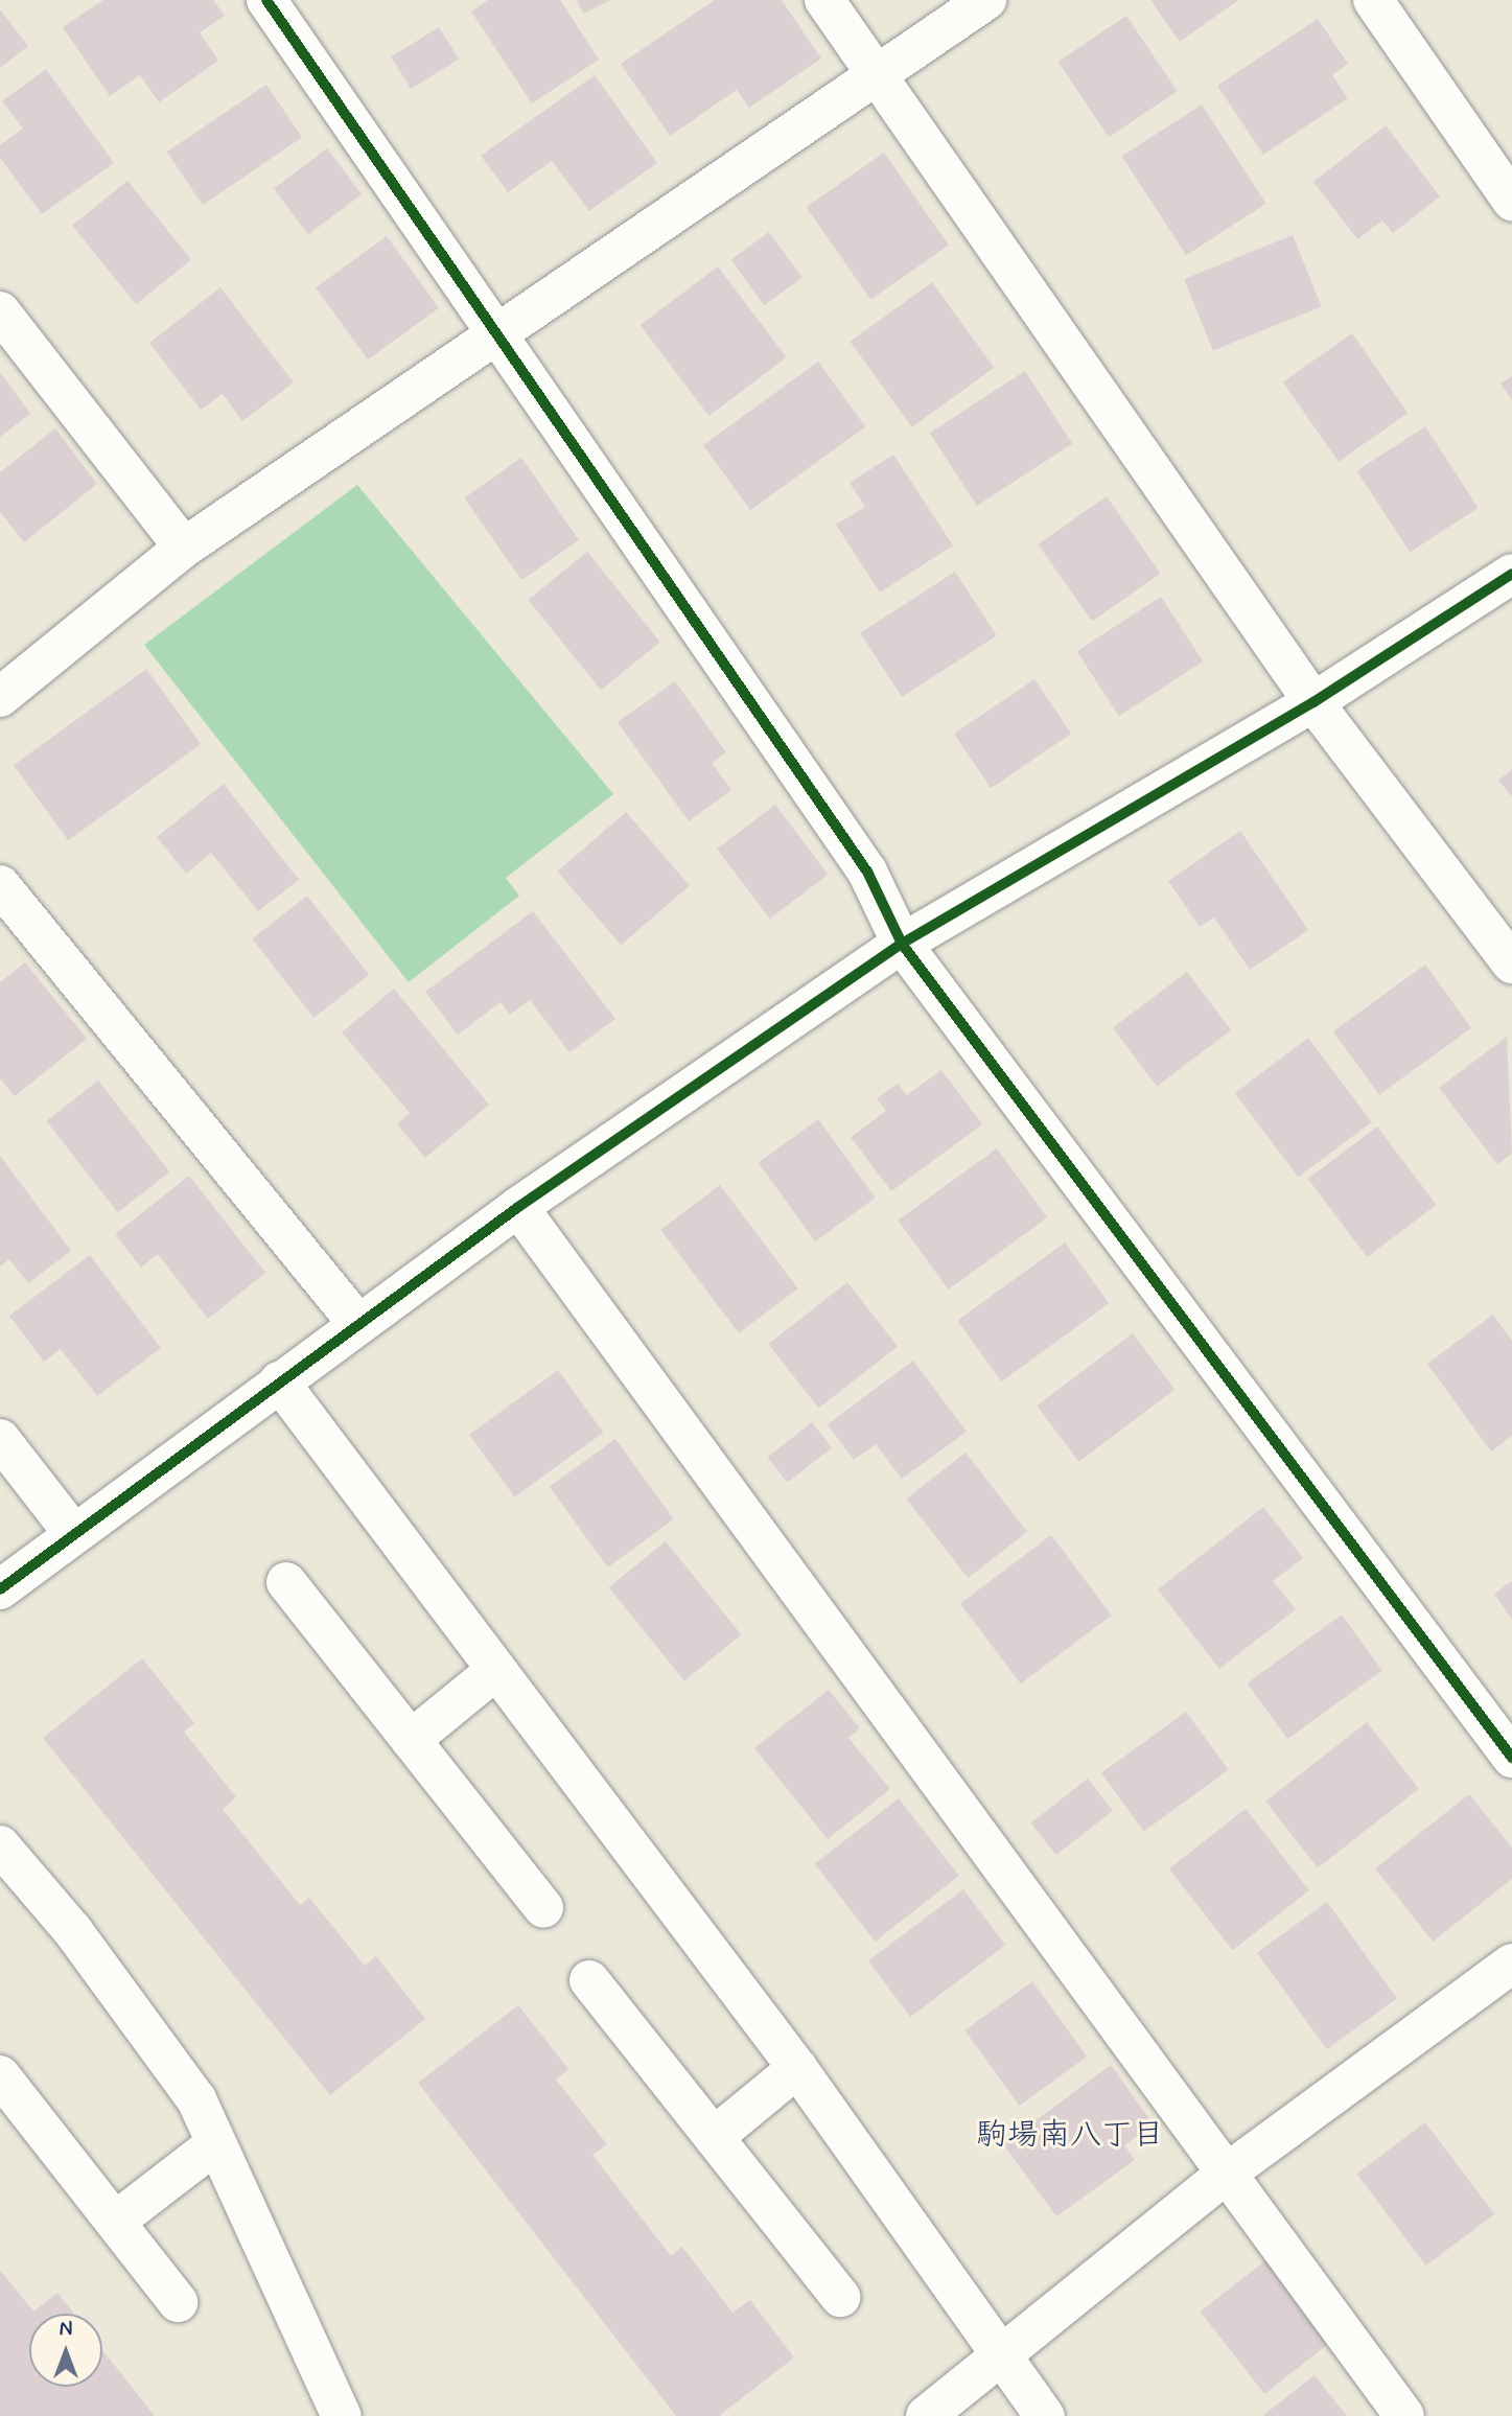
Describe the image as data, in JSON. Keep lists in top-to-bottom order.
{
  "districts": ["駒場南八丁目"],
  "north": "top"
}
